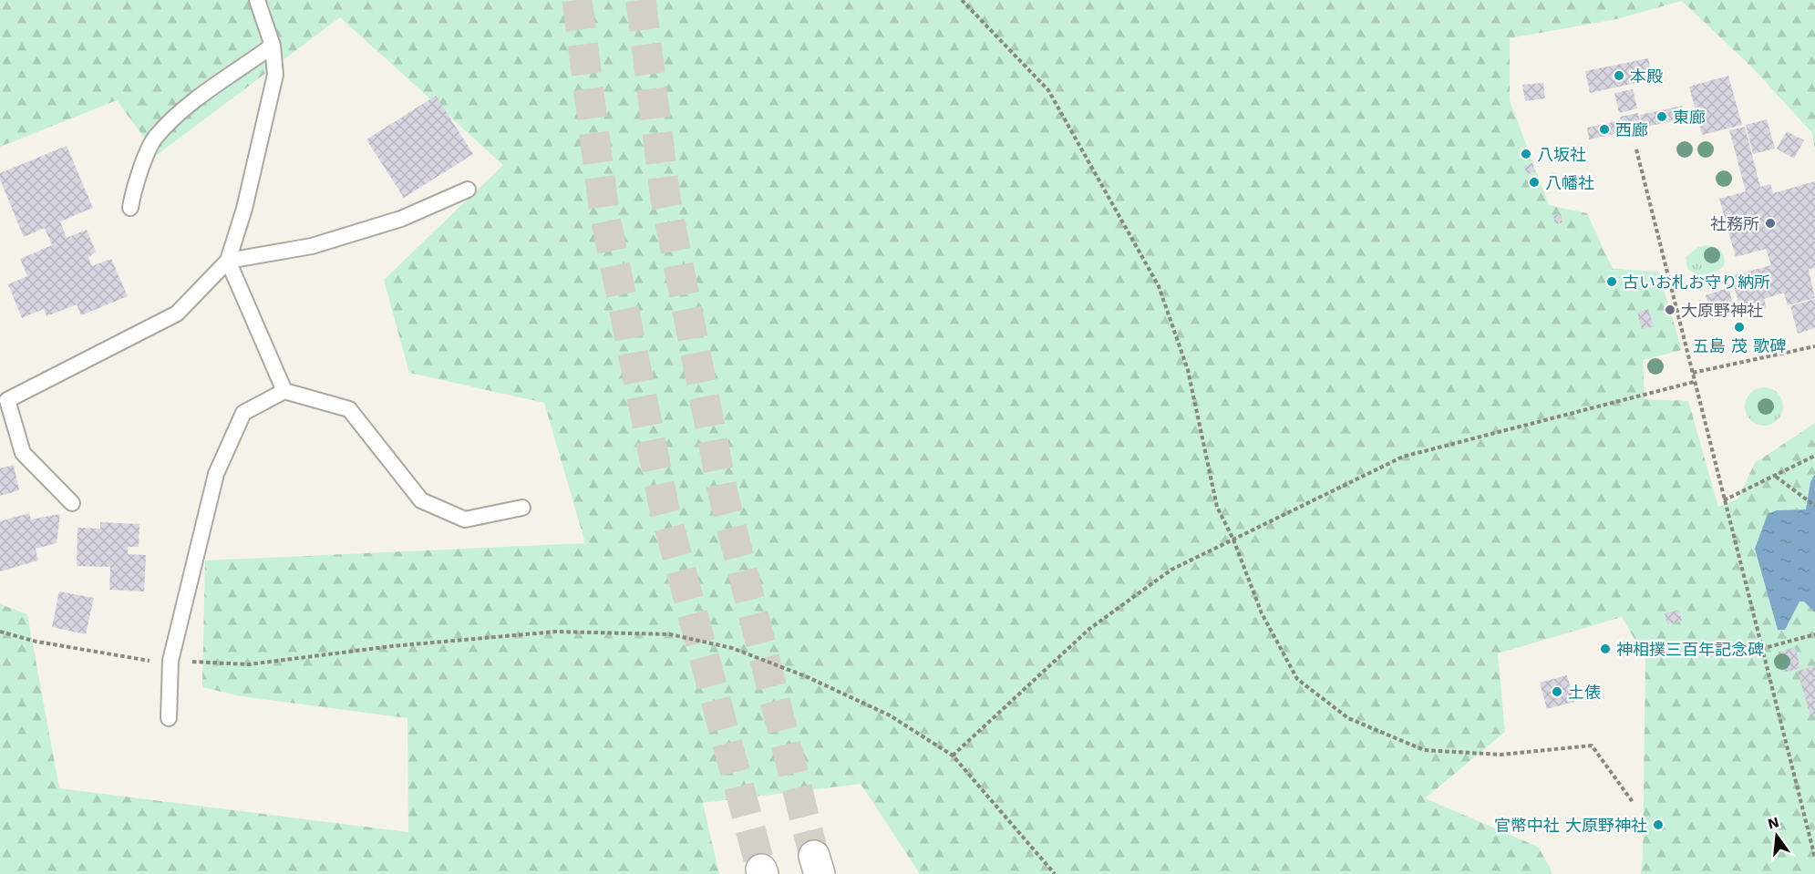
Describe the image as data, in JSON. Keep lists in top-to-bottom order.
{
  "places": [
    "本殿",
    "東廊",
    "西廊",
    "八坂社",
    "八幡社",
    "社務所",
    "古いお札お守り納所",
    "大原野神社",
    "五島 茂 歌碑",
    "神相撲三百年記念碑",
    "土俵",
    "官幣中社 大原野神社"
  ],
  "north": "top"
}
